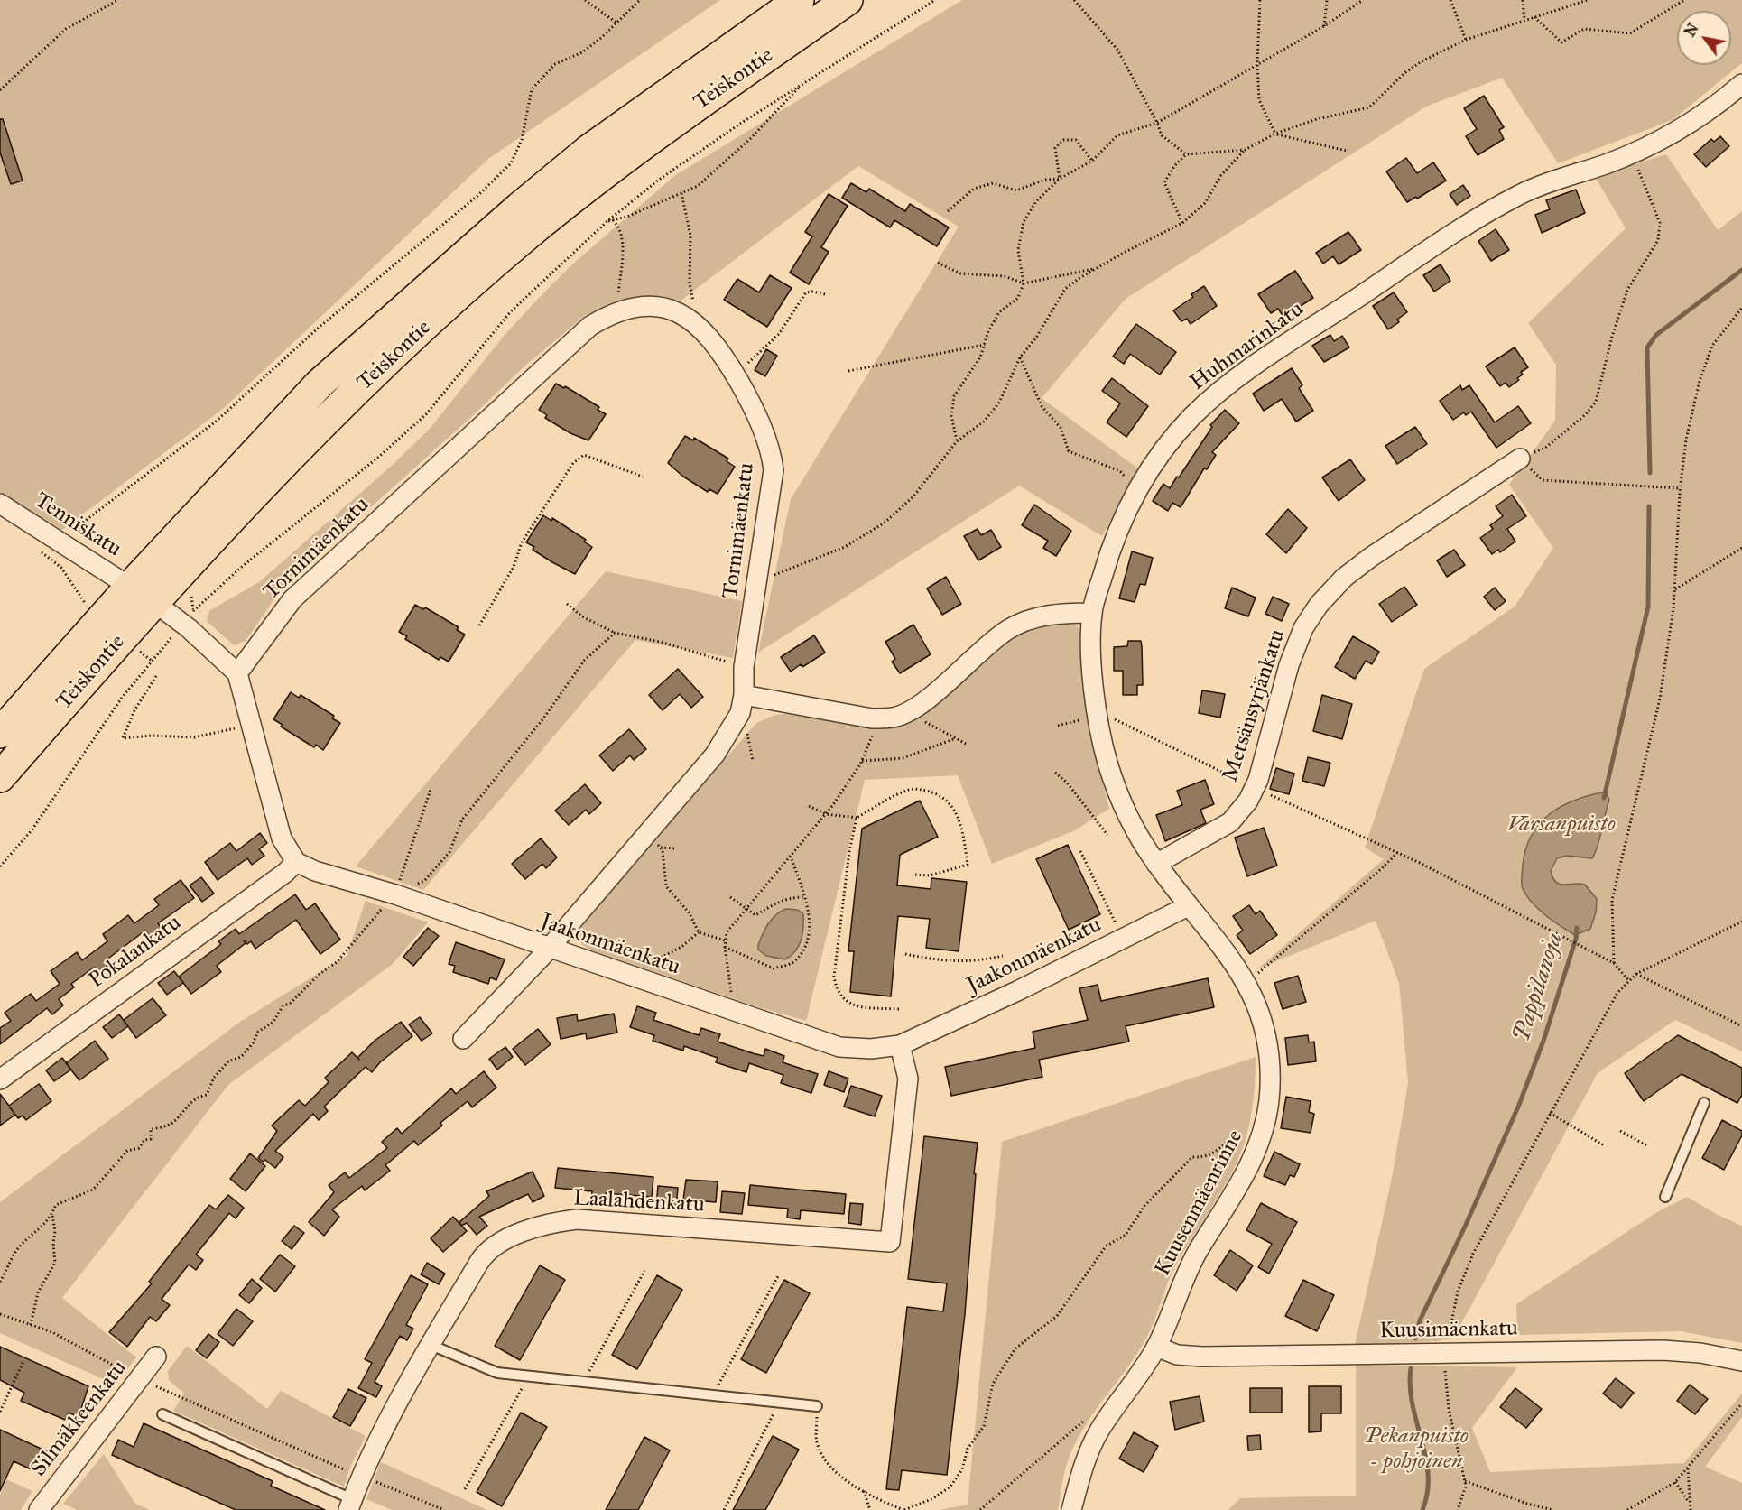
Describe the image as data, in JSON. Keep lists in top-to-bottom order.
{
  "streets": {
    "highway": ["Teiskontie"],
    "street": [
      "Huhmarinkatu",
      "Tenniskatu",
      "Tornimäenkatu",
      "Metsänsyrjänkatu",
      "Jaakonmäenkatu",
      "Pokalankatu",
      "Laalahdenkatu",
      "Kuusenmäenrinne",
      "Kuusimäenkatu",
      "Silmäkkeenkatu"
    ]
  },
  "crossings": [
    ["Teiskontie", "Tenniskatu"],
    ["Huhmarinkatu", "Metsänsyrjänkatu"],
    ["Huhmarinkatu", "Jaakonmäenkatu"],
    ["Huhmarinkatu", "Kuusenmäenrinne"],
    ["Tornimäenkatu", "Jaakonmäenkatu"],
    ["Jaakonmäenkatu", "Pokalankatu"],
    ["Jaakonmäenkatu", "Laalahdenkatu"],
    ["Jaakonmäenkatu", "Kuusenmäenrinne"],
    ["Kuusenmäenrinne", "Kuusimäenkatu"]
  ],
  "water": ["Pappilanoja"],
  "parks": ["Varsanpuisto", "Pekanpuisto - pohjoinen"],
  "north": "top left"
}
